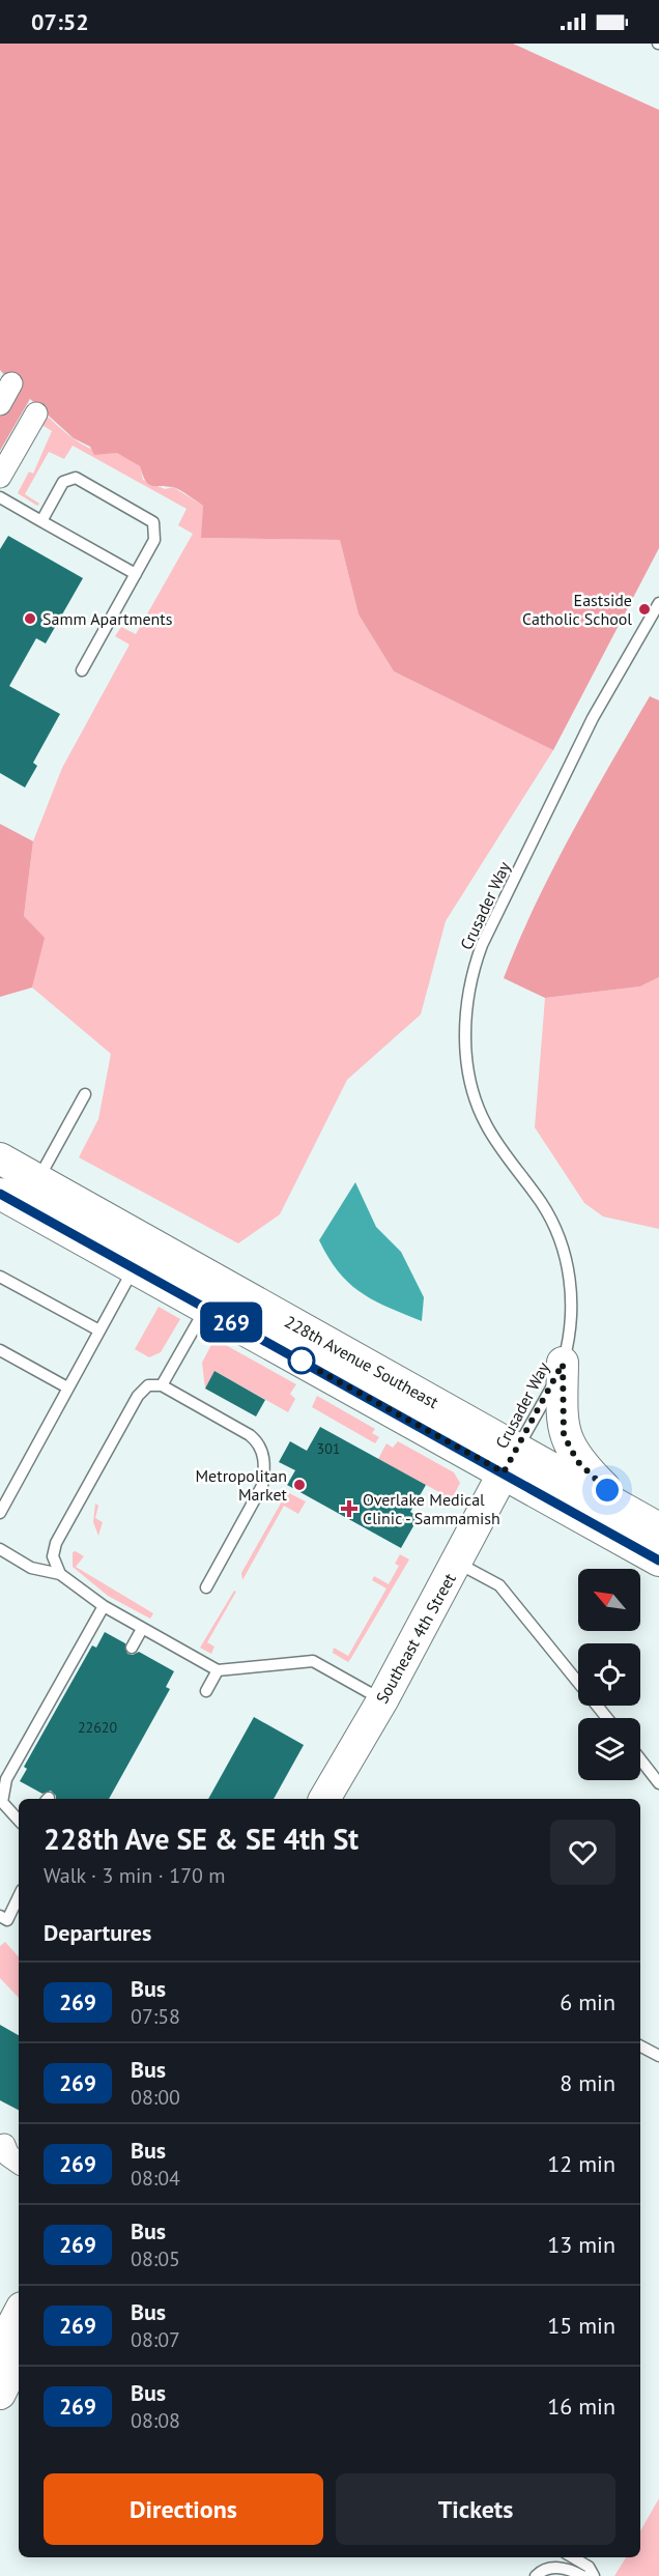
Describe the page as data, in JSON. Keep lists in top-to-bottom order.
{
  "streets": {
    "main road": ["228th Avenue Southeast", "Southeast 4th Street"],
    "lane": ["Crusader Way"]
  },
  "crossings": [
    ["Crusader Way", "228th Avenue Southeast"],
    ["Crusader Way", "Southeast 4th Street"],
    ["228th Avenue Southeast", "Southeast 4th Street"]
  ],
  "places": {
    "other": ["Eastside Catholic School", "Samm Apartments", "Metropolitan Market"],
    "health": ["Overlake Medical Clinic - Sammamish"]
  },
  "lines": ["bus line 269"],
  "house_numbers": ["301", "22620"],
  "north": "top left",
  "page": {
    "status": "07:52",
    "on_map": "269",
    "heading": [
      ["228th Ave SE & SE 4th St", "Walk · 3 min · 170 m"],
      "Departures"
    ],
    "list": [
      {
        "mark": "269",
        "name": "Bus",
        "note": "07:58",
        "value": "6 min"
      },
      {
        "mark": "269",
        "name": "Bus",
        "note": "08:00",
        "value": "8 min"
      },
      {
        "mark": "269",
        "name": "Bus",
        "note": "08:04",
        "value": "12 min"
      },
      {
        "mark": "269",
        "name": "Bus",
        "note": "08:05",
        "value": "13 min"
      },
      {
        "mark": "269",
        "name": "Bus",
        "note": "08:07",
        "value": "15 min"
      },
      {
        "mark": "269",
        "name": "Bus",
        "note": "08:08",
        "value": "16 min"
      }
    ],
    "buttons": ["Directions", "Tickets"]
  }
}
